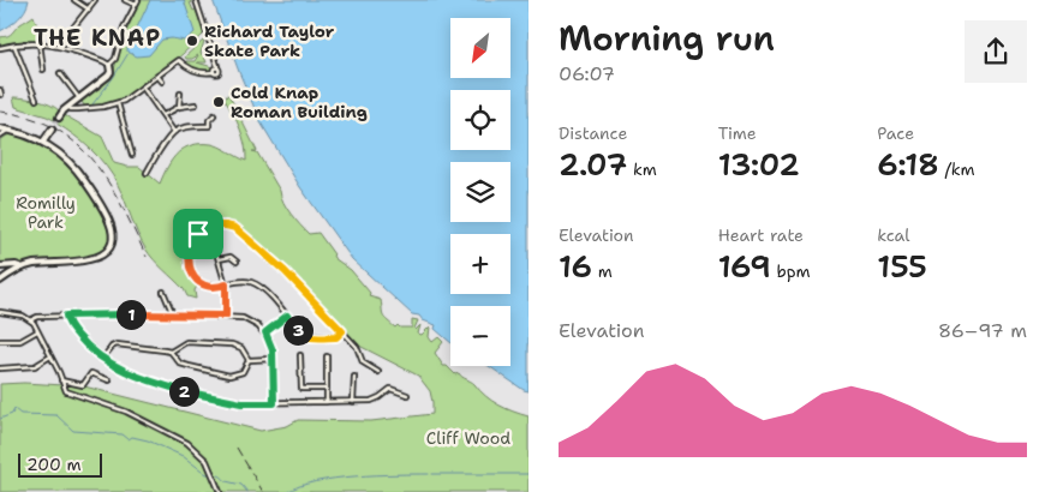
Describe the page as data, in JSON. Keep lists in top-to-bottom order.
{
  "districts": ["THE KNAP"],
  "parks": ["Romilly Park", "Cliff Wood"],
  "places": ["Richard Taylor Skate Park", "Cold Knap Roman Building"],
  "scale_bar": "200 m",
  "north": "bottom left",
  "page": {
    "heading": ["Morning run", "06:07"],
    "map_buttons": ["+", "−"],
    "stats": [
      ["Distance", "2.07 km"],
      ["Time", "13:02"],
      ["Pace", "6:18 /km"],
      ["Elevation", "16 m"],
      ["Heart rate", "169 bpm"],
      ["kcal", "155"]
    ],
    "pins": ["1", "3", "2"],
    "chart": ["Elevation", "86–97 m"],
    "scale": "200 m"
  }
}
